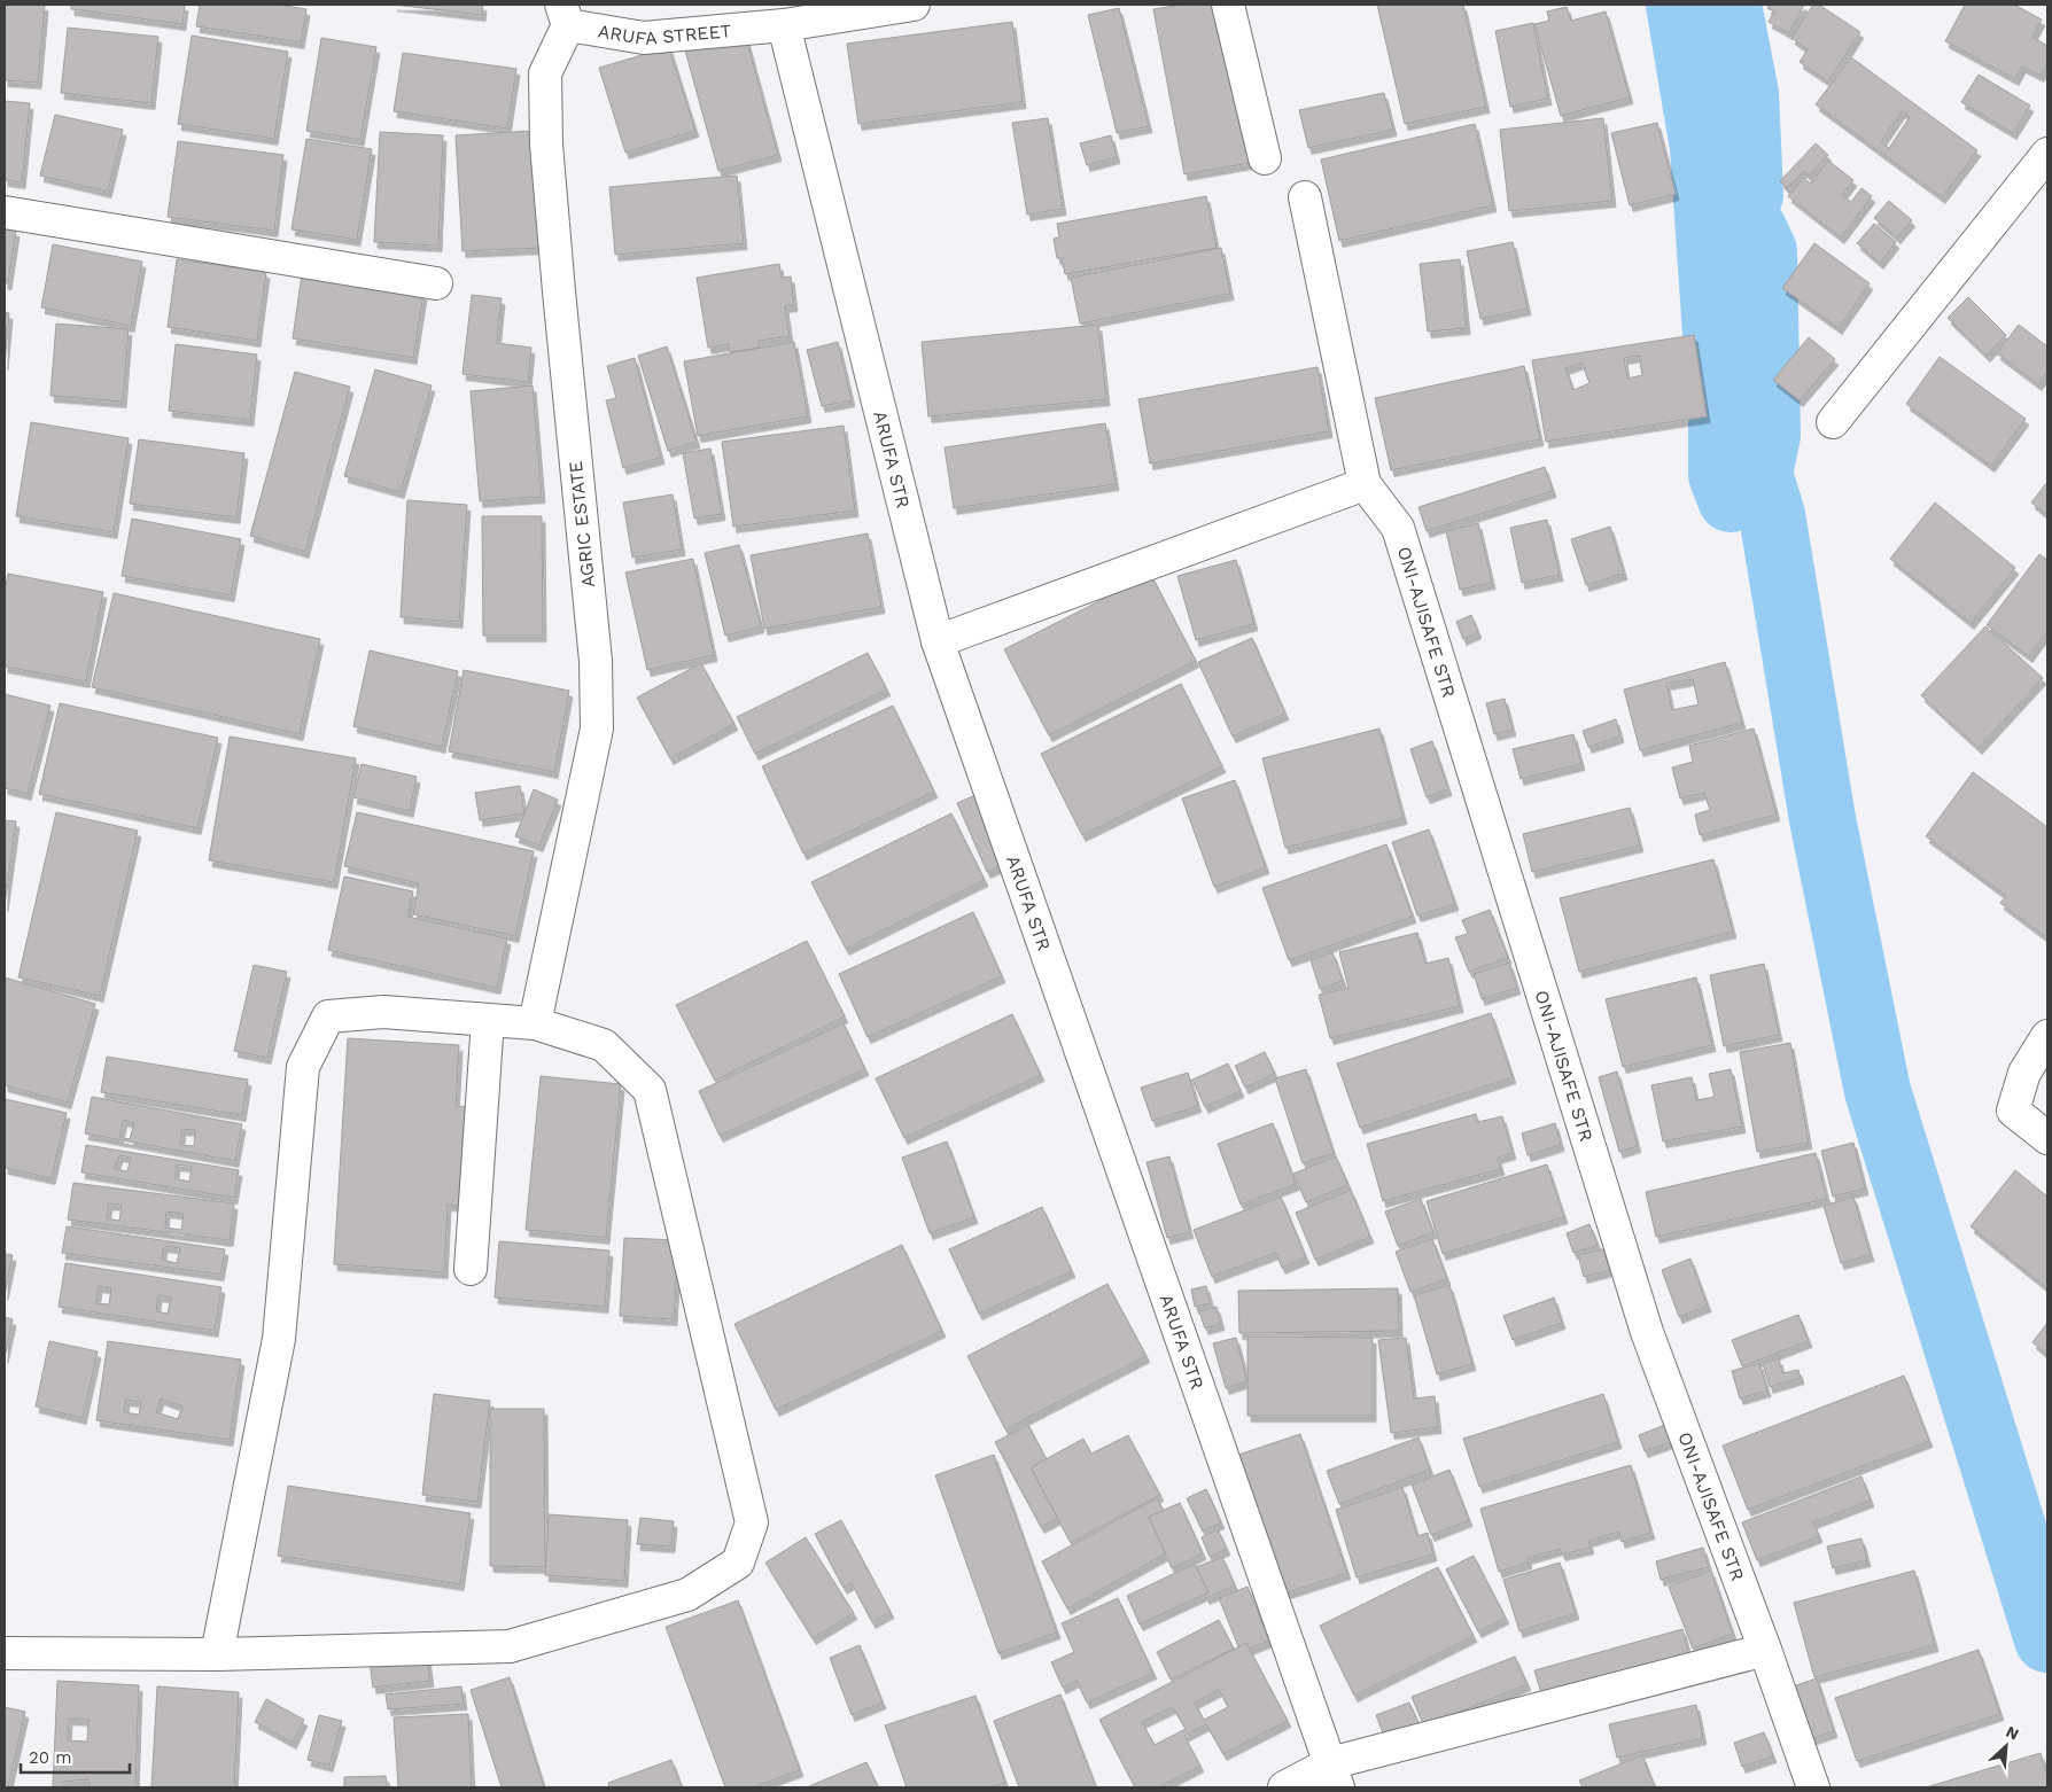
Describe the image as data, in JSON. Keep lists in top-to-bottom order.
{
  "streets": {
    "street": [
      "ARUFA STREET",
      "ARUFA STR",
      "AGRIC ESTATE",
      "ONI-AJISAFE STR"
    ]
  },
  "crossings": [
    ["ARUFA STREET", "ARUFA STR"],
    ["ARUFA STREET", "AGRIC ESTATE"]
  ],
  "scale_bar": "20 m",
  "north": "top right"
}
